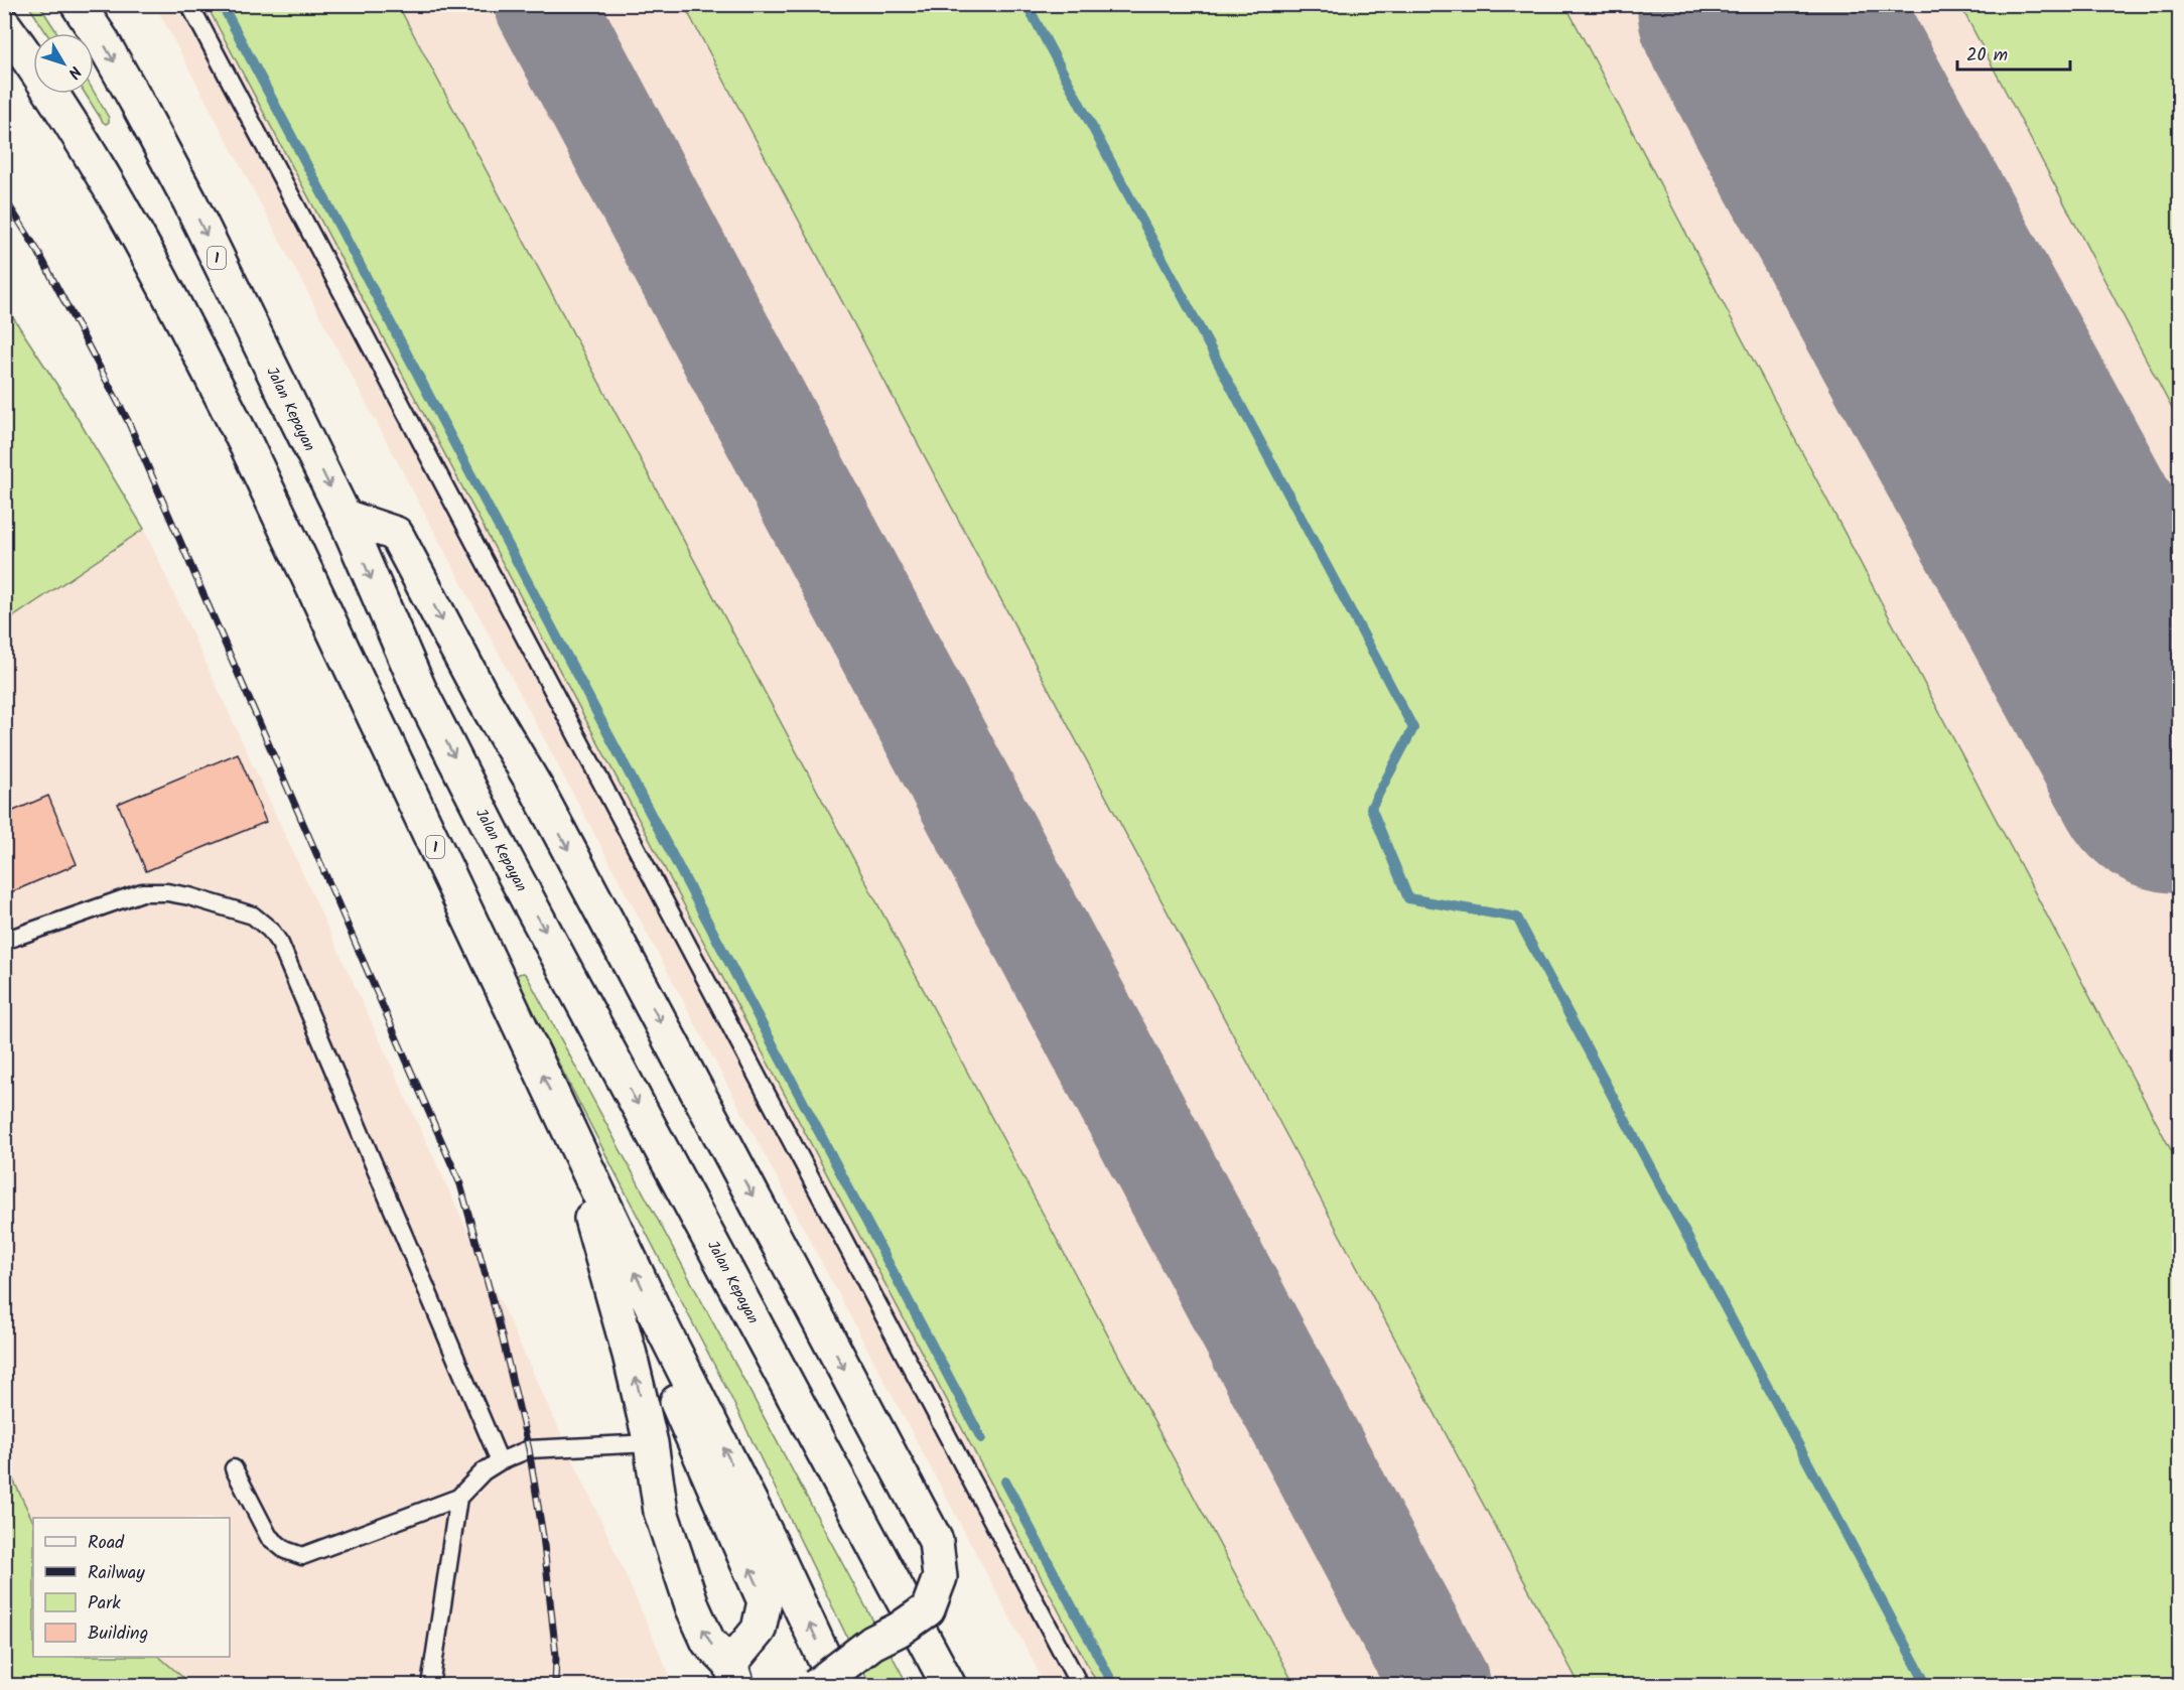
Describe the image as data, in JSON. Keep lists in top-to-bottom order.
{
  "streets": {
    "main road": ["1", "Jalan Kepayan"]
  },
  "legend": [
    "Road",
    "Railway",
    "Park",
    "Building"
  ],
  "scale_bar": "20 m",
  "north": "bottom right"
}
